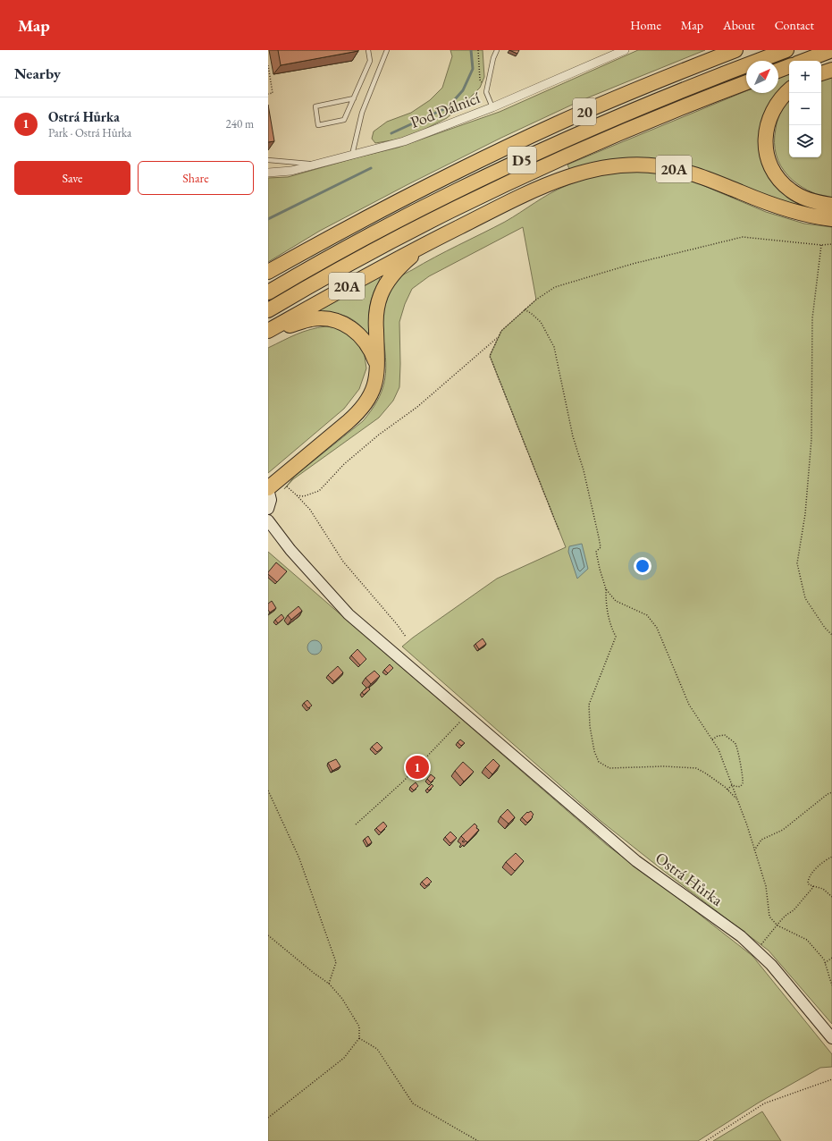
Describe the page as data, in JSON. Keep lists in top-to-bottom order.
{
  "streets": {
    "highway": ["20", "D5", "20A"],
    "main road": ["Ostrá Hůrka"],
    "street": ["Pod Dálnicí"]
  },
  "north": "top right",
  "page": {
    "header": "Map",
    "nav": [
      "Home",
      "Map",
      "About",
      "Contact"
    ],
    "heading": "Nearby",
    "map_buttons": ["+", "−"],
    "list": [
      {
        "mark": "1",
        "name": "Ostrá Hůrka",
        "note": "Park · Ostrá Hůrka",
        "value": "240 m"
      }
    ],
    "buttons": ["Save", "Share"],
    "pins": "1"
  }
}
